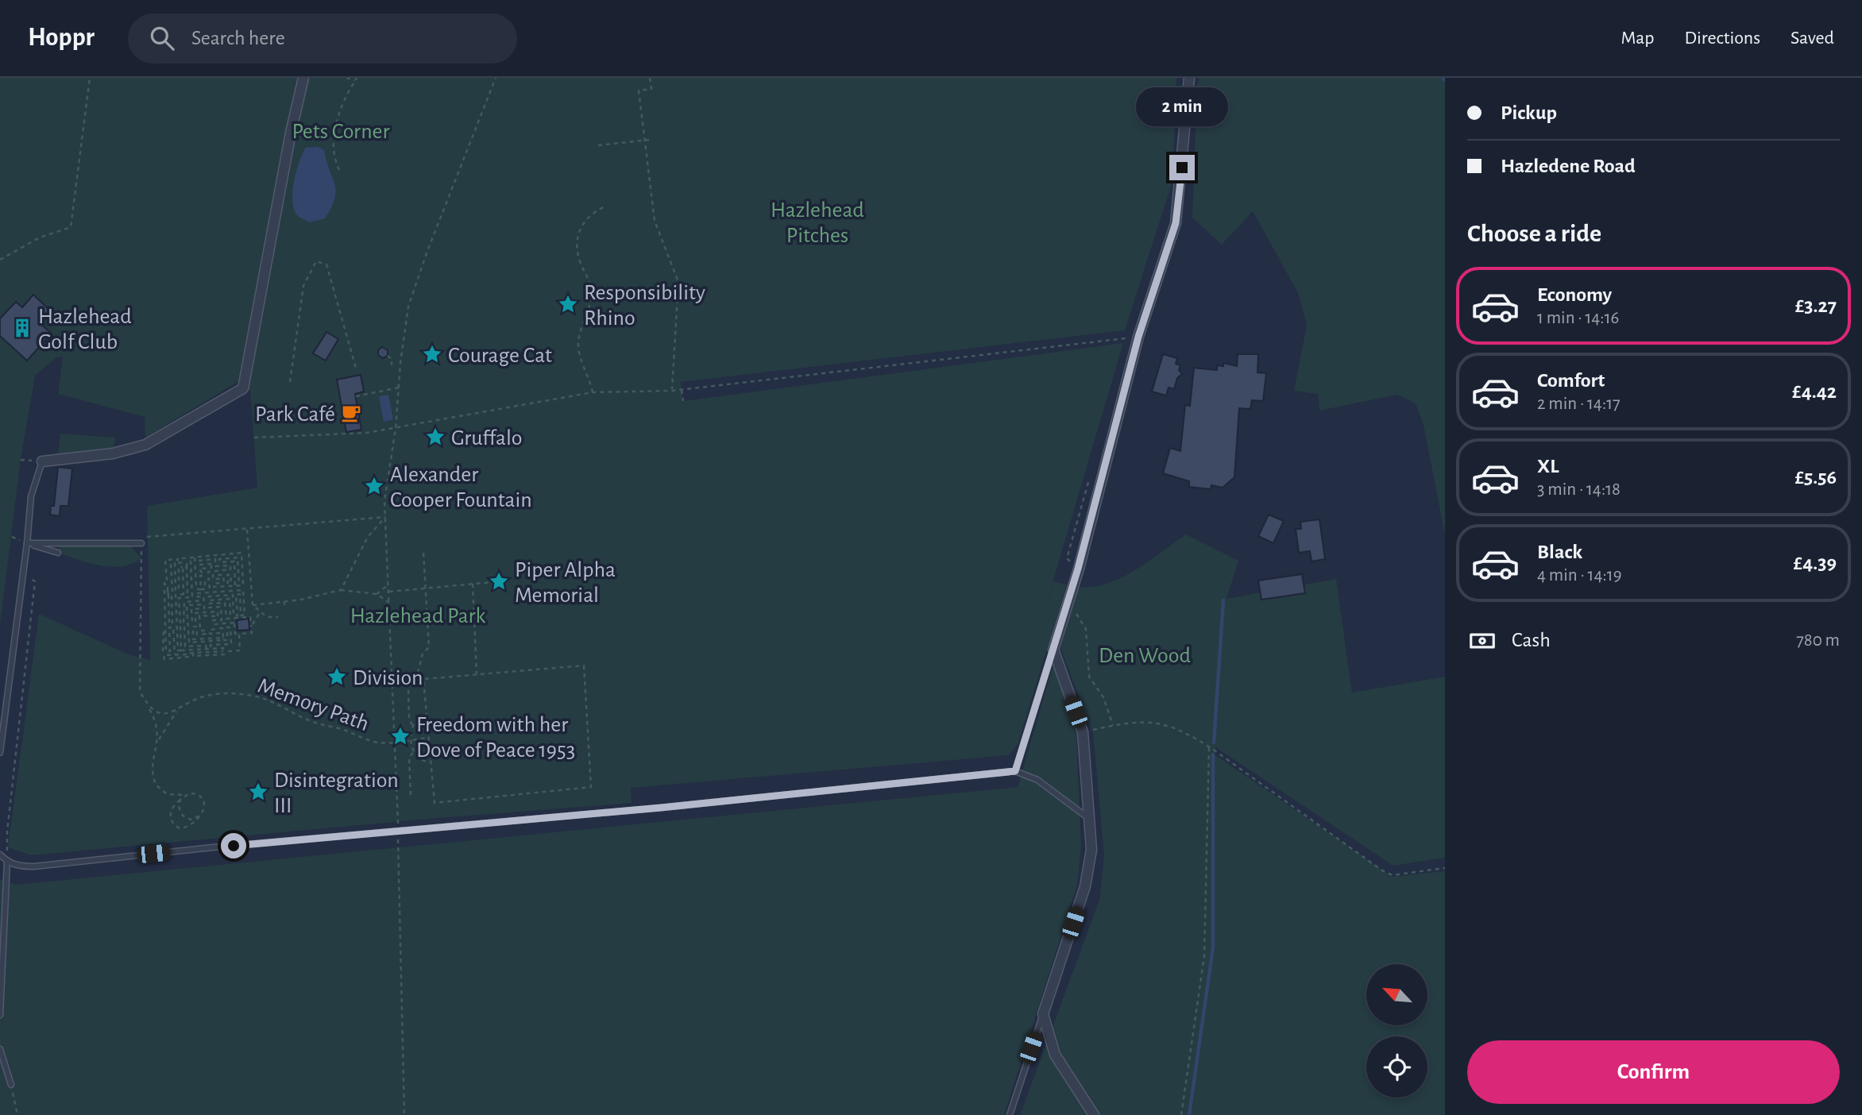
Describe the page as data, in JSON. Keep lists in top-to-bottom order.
{
  "streets": {
    "path": ["Memory Path"]
  },
  "parks": [
    "Pets Corner",
    "Hazlehead Pitches",
    "Hazlehead Park",
    "Den Wood"
  ],
  "places": {
    "place": [
      "Responsibility Rhino",
      "Courage Cat",
      "Gruffalo",
      "Alexander Cooper Fountain",
      "Piper Alpha Memorial",
      "Division",
      "Freedom with her Dove of Peace 1953",
      "Disintegration III"
    ],
    "building": ["Hazlehead Golf Club"],
    "cafe": ["Park Café"]
  },
  "north": "top left",
  "page": {
    "header": "Hoppr",
    "search": "Search here",
    "nav": ["Map", "Directions", "Saved"],
    "banner": ["Pickup", "Hazledene Road"],
    "bubble": "2 min",
    "heading": "Choose a ride",
    "list": [
      {
        "name": "Economy",
        "note": "1 min · 14:16",
        "value": "£3.27"
      },
      {
        "name": "Comfort",
        "note": "2 min · 14:17",
        "value": "£4.42"
      },
      {
        "name": "XL",
        "note": "3 min · 14:18",
        "value": "£5.56"
      },
      {
        "name": "Black",
        "note": "4 min · 14:19",
        "value": "£4.39"
      }
    ],
    "pay": ["Cash", "780 m"],
    "buttons": "Confirm"
  }
}
